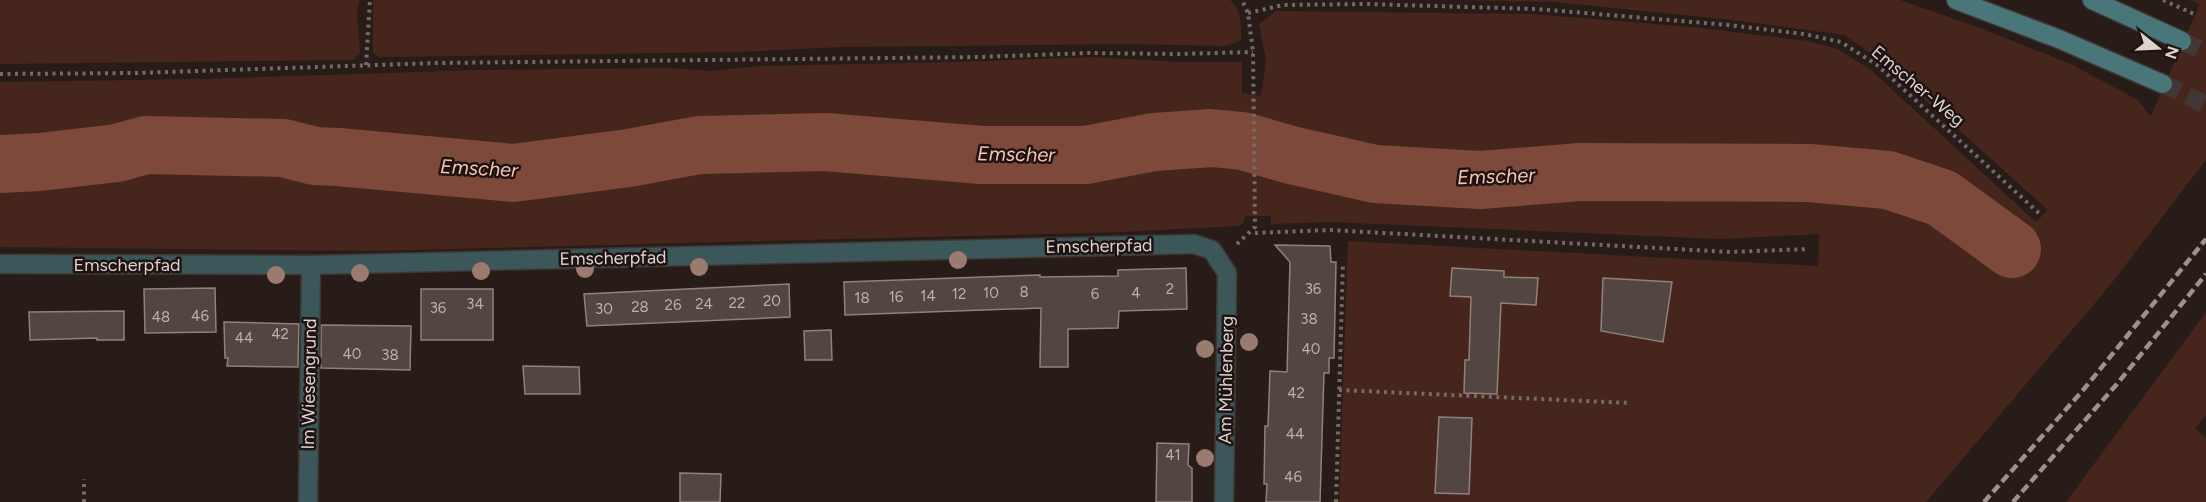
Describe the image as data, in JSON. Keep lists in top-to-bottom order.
{
  "streets": {
    "street": ["Emscherpfad", "Am Mühlenberg", "Im Wiesengrund"],
    "path": ["Emscher-Weg"]
  },
  "crossings": [
    ["Emscherpfad", "Am Mühlenberg"],
    ["Emscherpfad", "Im Wiesengrund"]
  ],
  "water": ["Emscher"],
  "house_numbers": [
    "2",
    "36",
    "8",
    "10",
    "4",
    "12",
    "6",
    "14",
    "16",
    "18",
    "20",
    "22",
    "34",
    "24",
    "26",
    "28",
    "36",
    "30",
    "46",
    "48",
    "38",
    "42",
    "44",
    "40",
    "40",
    "38",
    "42",
    "44",
    "41",
    "46"
  ],
  "north": "right"
}
